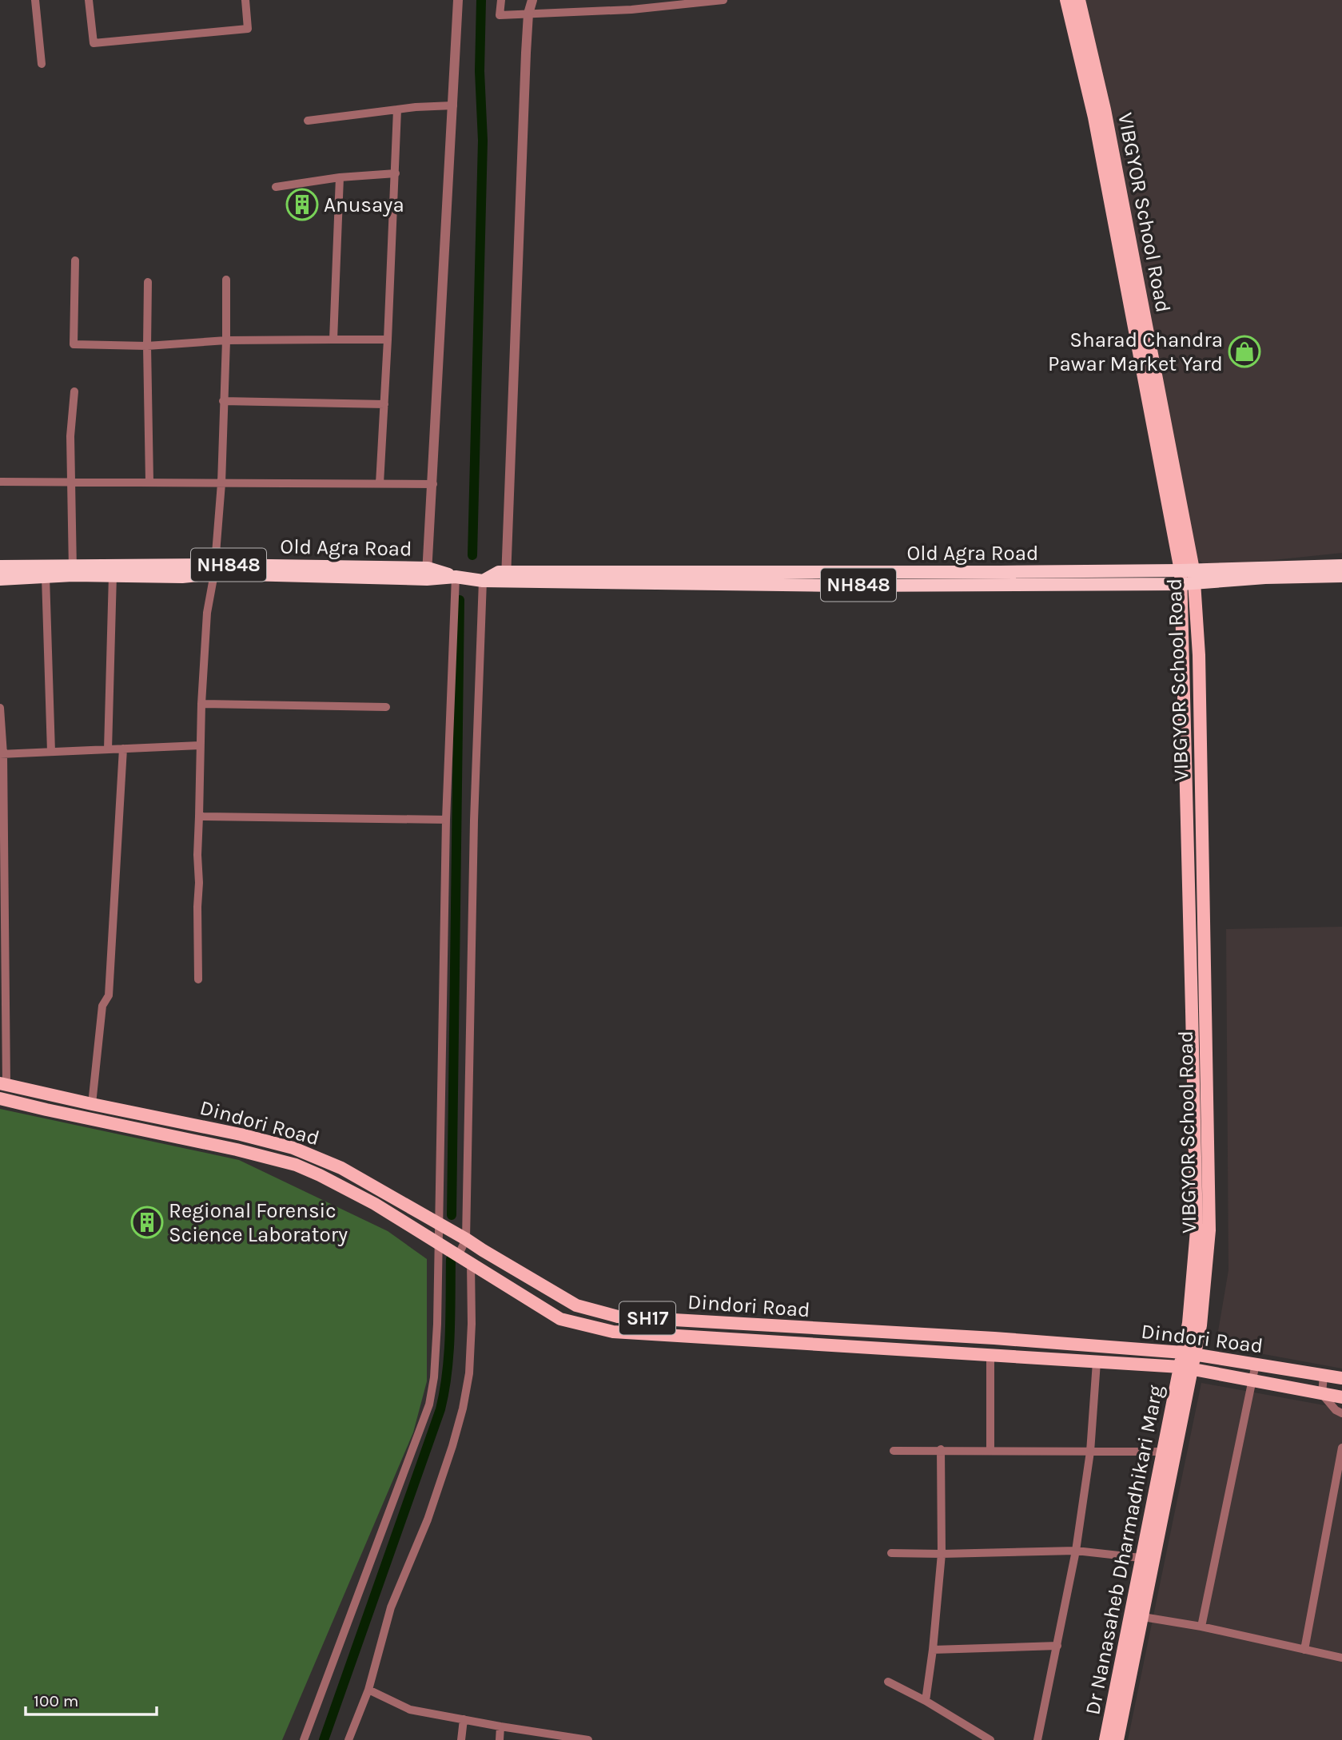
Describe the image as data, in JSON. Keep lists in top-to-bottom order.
{
  "streets": {
    "highway": ["NH848"],
    "main road": [
      "VIBGYOR School Road",
      "Dindori Road",
      "SH17",
      "Dr Nanasaheb Dharmadhikari Marg"
    ]
  },
  "crossings": [
    ["VIBGYOR School Road", "NH848"],
    ["VIBGYOR School Road", "Dindori Road"],
    ["VIBGYOR School Road", "Dr Nanasaheb Dharmadhikari Marg"]
  ],
  "places": {
    "building": ["Anusaya", "Regional Forensic Science Laboratory"],
    "shop": ["Sharad Chandra Pawar Market Yard"]
  },
  "scale_bar": "100 m"
}
